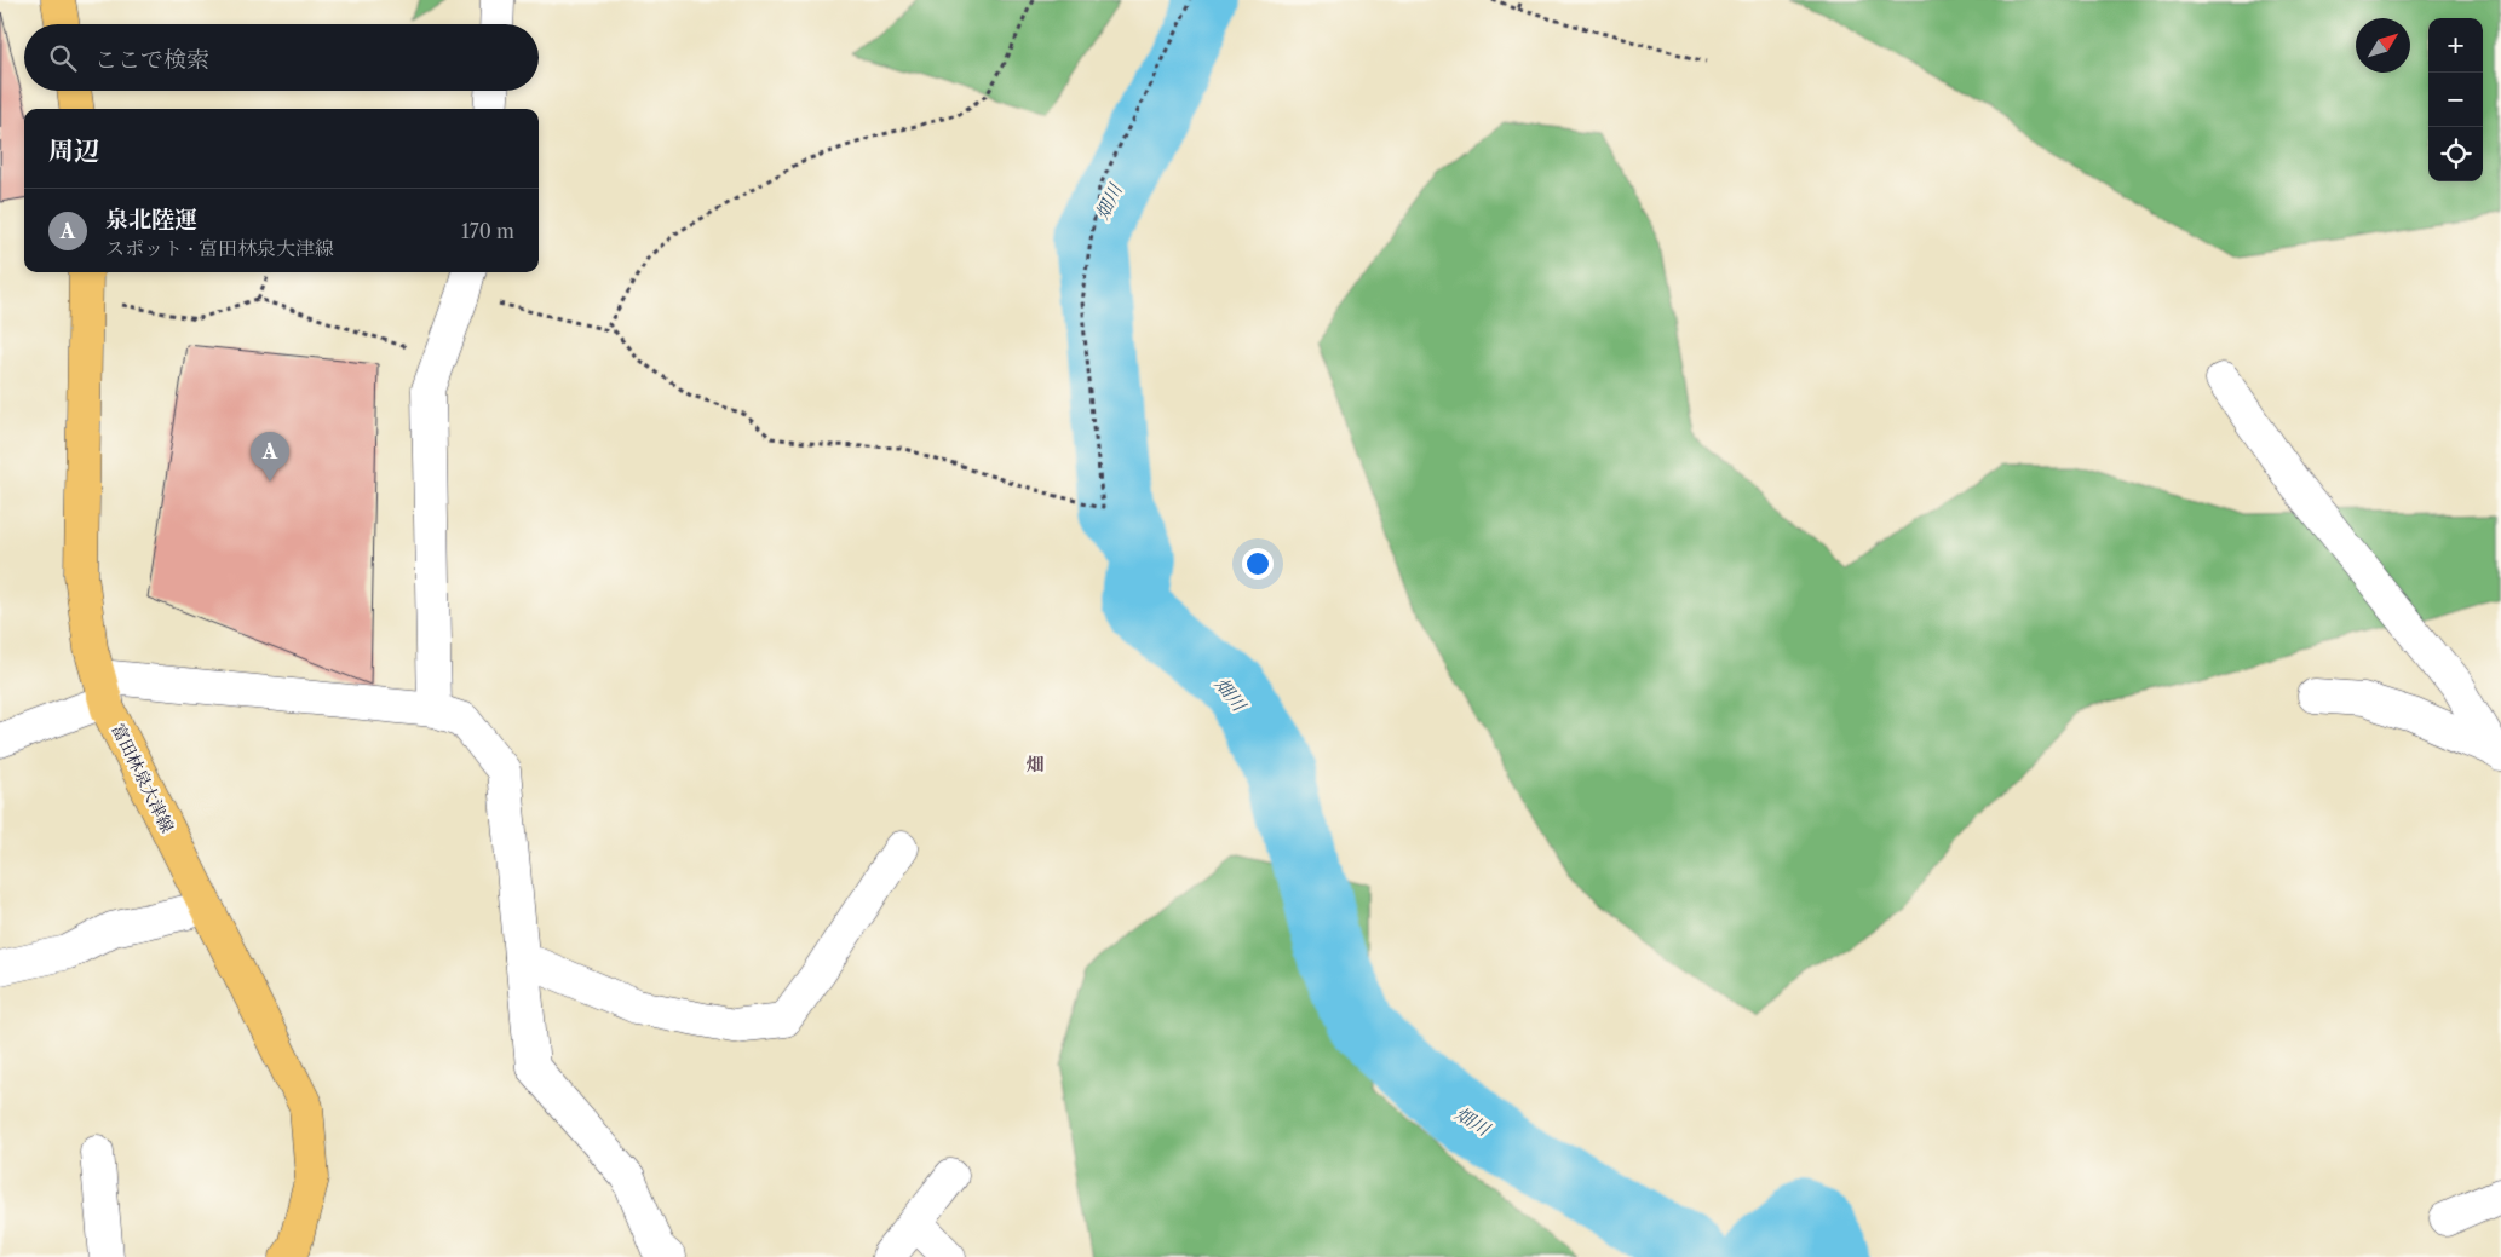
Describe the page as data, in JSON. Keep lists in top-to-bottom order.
{
  "streets": {
    "main road": ["富田林泉大津線"]
  },
  "districts": ["畑"],
  "water": ["畑川"],
  "north": "top right",
  "page": {
    "map_buttons": ["+", "−"],
    "search": "ここで検索",
    "heading": "周辺",
    "list": [
      {
        "mark": "A",
        "name": "泉北陸運",
        "note": "スポット · 富田林泉大津線",
        "value": "170 m"
      }
    ],
    "pins": "A"
  }
}
